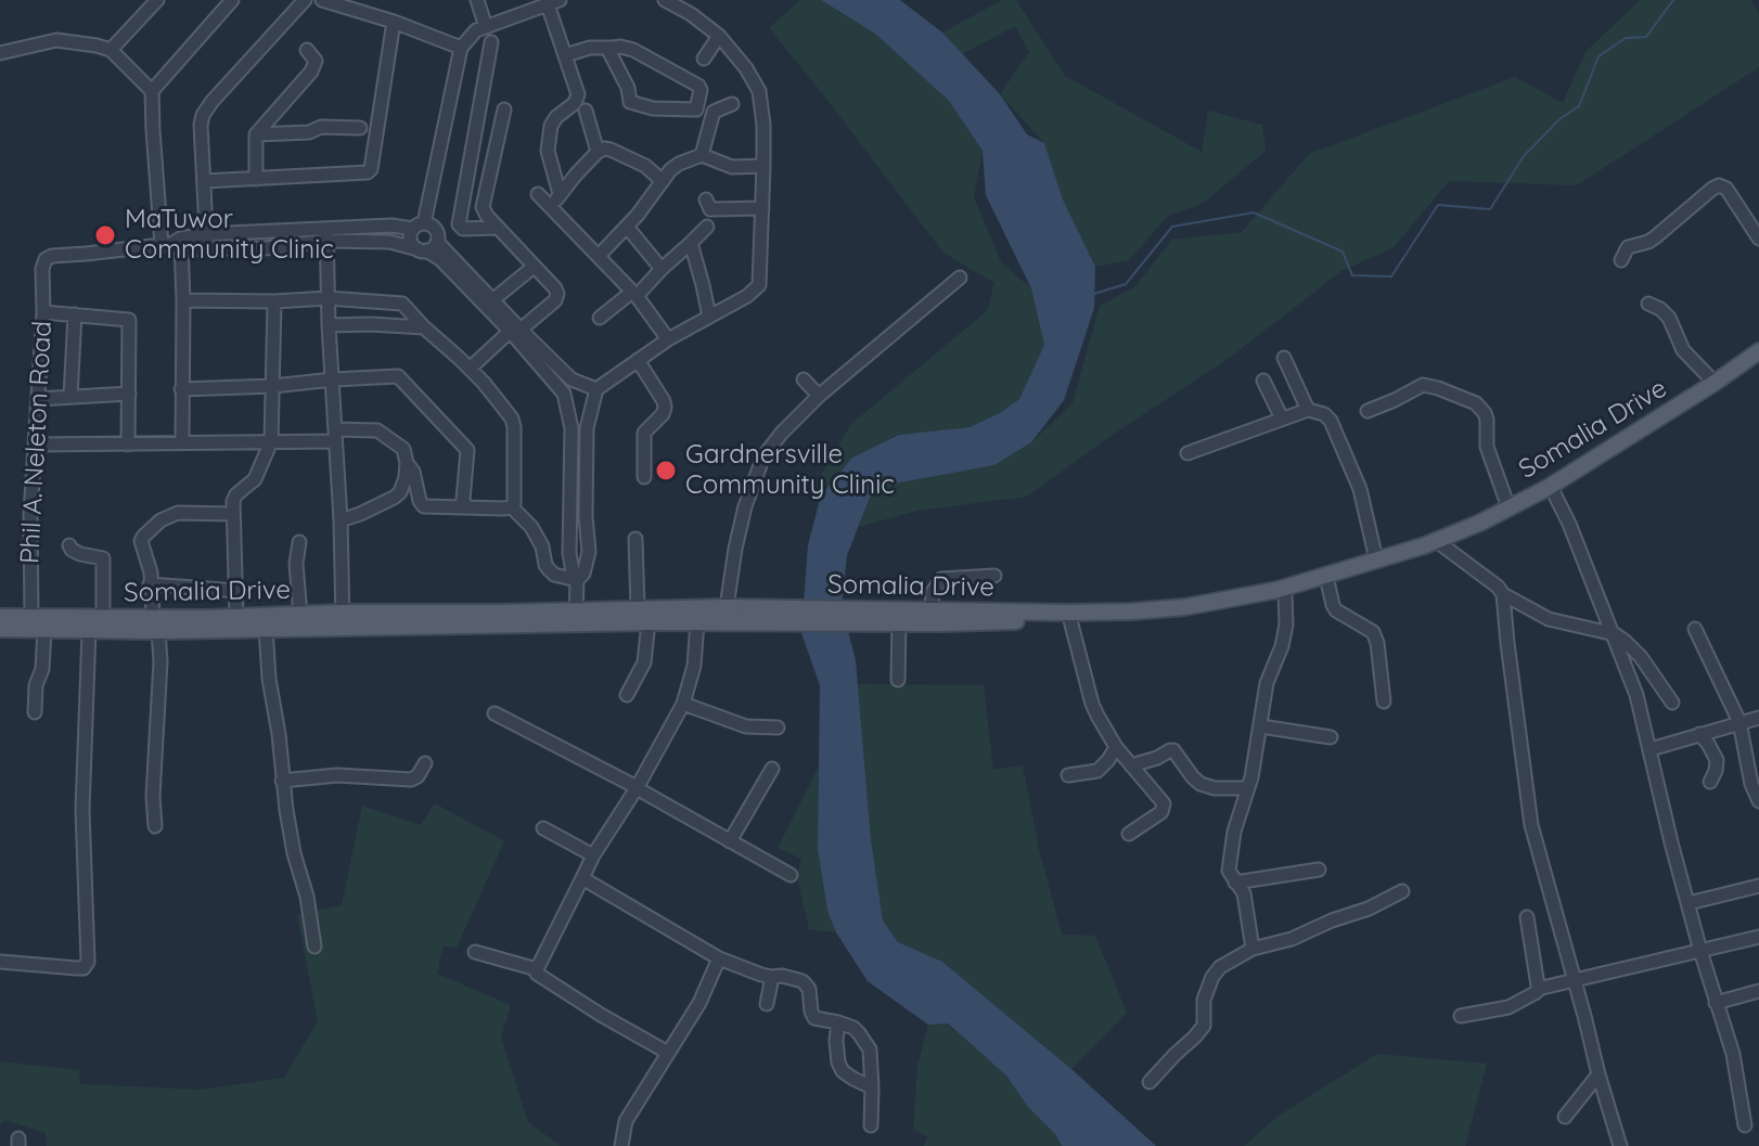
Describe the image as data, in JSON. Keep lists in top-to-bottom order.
{
  "streets": {
    "main road": ["Somalia Drive"],
    "street": ["Phil A. Neleton Road"]
  },
  "crossings": [
    ["Somalia Drive", "Phil A. Neleton Road"]
  ],
  "places": ["MaTuwor Community Clinic", "Gardnersville Community Clinic"]
}
